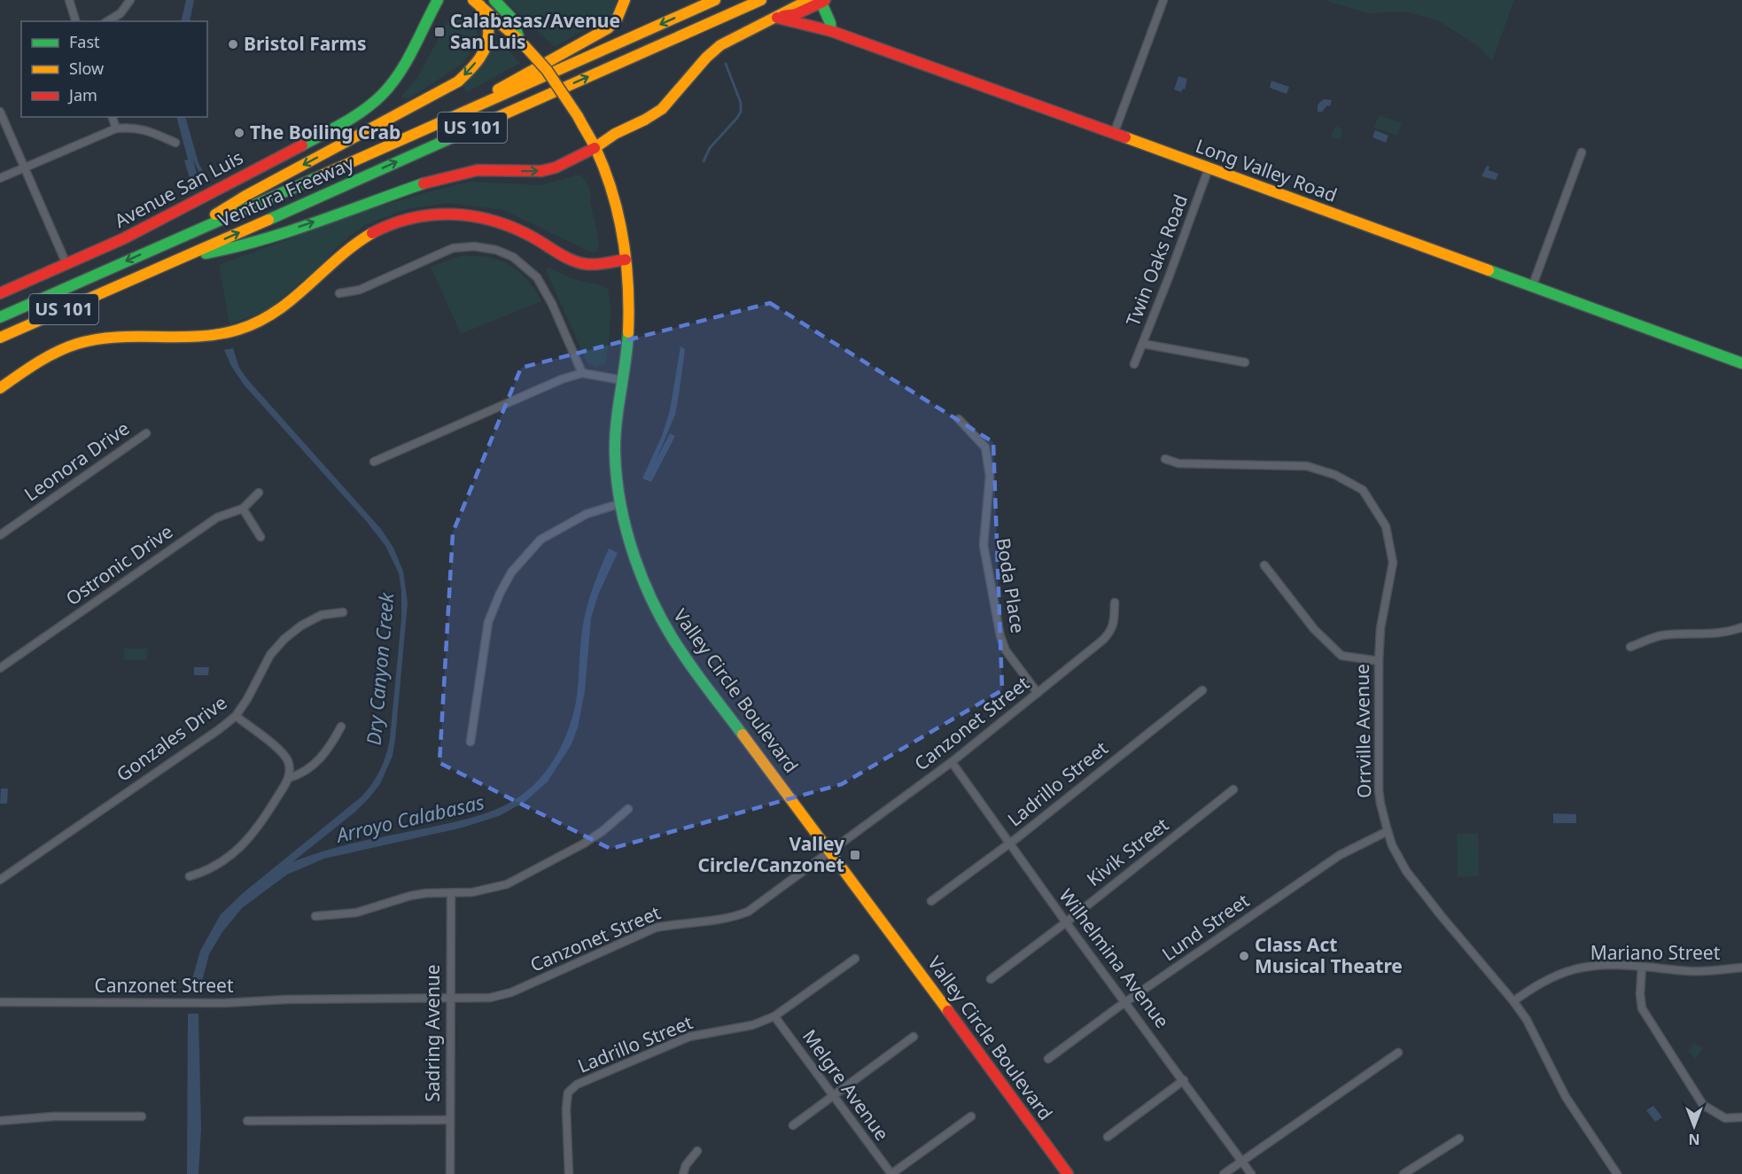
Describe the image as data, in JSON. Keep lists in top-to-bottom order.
{
  "streets": {
    "main road": [
      "US 101",
      "Long Valley Road",
      "Avenue San Luis",
      "Ventura Freeway",
      "Valley Circle Boulevard"
    ],
    "street": [
      "Twin Oaks Road",
      "Leonora Drive",
      "Ostronic Drive",
      "Boda Place",
      "Canzonet Street",
      "Orrville Avenue",
      "Gonzales Drive",
      "Ladrillo Street",
      "Kivik Street",
      "Lund Street",
      "Mariano Street",
      "Wilhelmina Avenue",
      "Sadring Avenue",
      "Melgre Avenue"
    ]
  },
  "crossings": [
    ["Long Valley Road", "Twin Oaks Road"],
    ["Boda Place", "Canzonet Street"],
    ["Valley Circle Boulevard", "Canzonet Street"],
    ["Canzonet Street", "Wilhelmina Avenue"],
    ["Canzonet Street", "Sadring Avenue"],
    ["Orrville Avenue", "Lund Street"],
    ["Orrville Avenue", "Mariano Street"],
    ["Ladrillo Street", "Wilhelmina Avenue"],
    ["Ladrillo Street", "Melgre Avenue"],
    ["Kivik Street", "Wilhelmina Avenue"],
    ["Lund Street", "Wilhelmina Avenue"]
  ],
  "water": ["Dry Canyon Creek", "Arroyo Calabasas"],
  "places": {
    "transit": ["Calabasas/Avenue San Luis", "Valley Circle/Canzonet"],
    "other": ["Bristol Farms", "The Boiling Crab", "Class Act Musical Theatre"]
  },
  "legend": ["Fast", "Slow", "Jam"],
  "north": "bottom"
}
